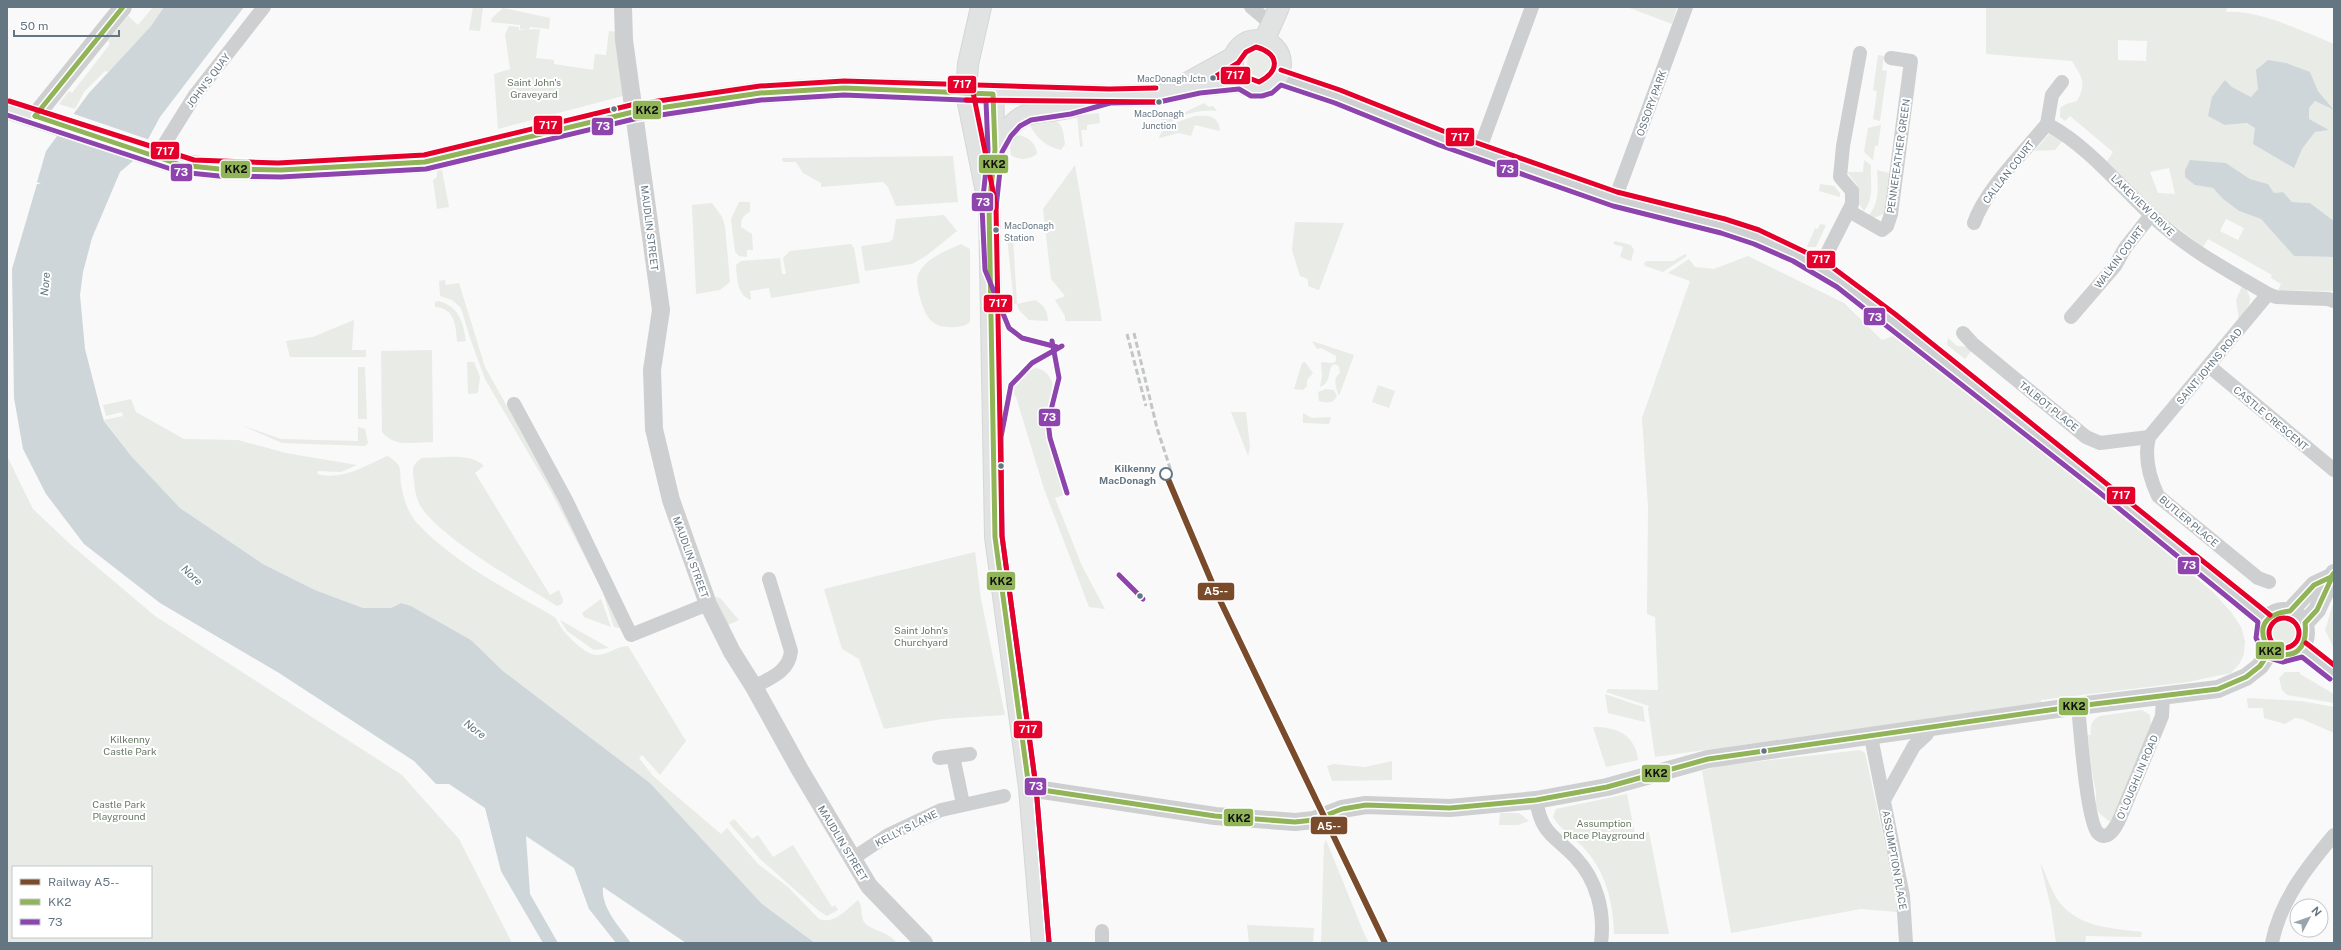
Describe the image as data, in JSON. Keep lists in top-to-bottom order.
{
  "streets": {
    "street": [
      "JOHN'S QUAY",
      "OSSORY PARK",
      "PENNEFEATHER GREEN",
      "CALLAN COURT",
      "LAKEVIEW DRIVE",
      "MAUDLIN STREET",
      "WALKIN COURT",
      "SAINT JOHNS ROAD",
      "TALBOT PLACE",
      "CASTLE CRESCENT",
      "BUTLER PLACE",
      "O'LOUGHLIN ROAD",
      "KELLY'S LANE",
      "ASSUMPTION PLACE"
    ]
  },
  "crossings": [
    ["CALLAN COURT", "LAKEVIEW DRIVE"],
    ["LAKEVIEW DRIVE", "WALKIN COURT"],
    ["LAKEVIEW DRIVE", "SAINT JOHNS ROAD"],
    ["MAUDLIN STREET", "KELLY'S LANE"],
    ["SAINT JOHNS ROAD", "TALBOT PLACE"],
    ["SAINT JOHNS ROAD", "CASTLE CRESCENT"],
    ["SAINT JOHNS ROAD", "BUTLER PLACE"],
    ["TALBOT PLACE", "BUTLER PLACE"]
  ],
  "water": ["Nore"],
  "parks": [
    "Saint John's Graveyard",
    "Saint John's Churchyard",
    "Kilkenny Castle Park",
    "Castle Park Playground",
    "Assumption Place Playground"
  ],
  "places": [
    "MacDonagh Jctn",
    "MacDonagh Junction",
    "MacDonagh Station",
    "Kilkenny MacDonagh"
  ],
  "lines": [
    "transit line KK2",
    "transit line 717",
    "transit line 73",
    "rail line A5--"
  ],
  "legend": ["Railway A5--", "KK2", "73"],
  "scale_bar": "50 m",
  "north": "top right"
}
